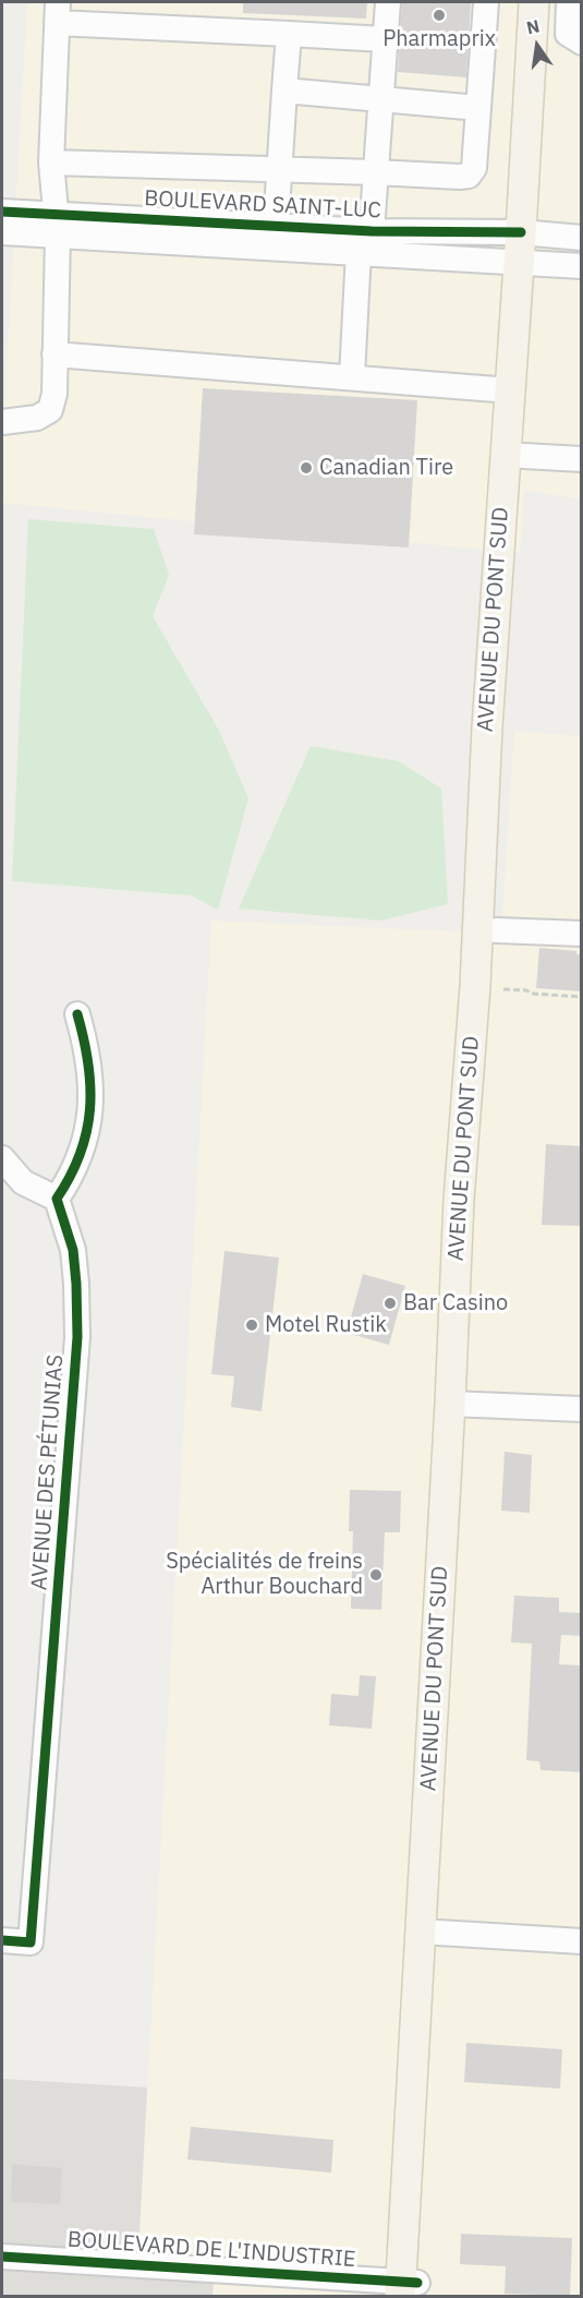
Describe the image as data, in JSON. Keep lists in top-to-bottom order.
{
  "streets": {
    "main road": ["AVENUE DU PONT SUD"],
    "street": ["BOULEVARD SAINT-LUC", "AVENUE DES PÉTUNIAS", "BOULEVARD DE L'INDUSTRIE"]
  },
  "crossings": [
    ["BOULEVARD SAINT-LUC", "AVENUE DU PONT SUD"],
    ["AVENUE DU PONT SUD", "BOULEVARD DE L'INDUSTRIE"]
  ],
  "places": [
    "Pharmaprix",
    "Canadian Tire",
    "Bar Casino",
    "Motel Rustik",
    "Spécialités de freins Arthur Bouchard"
  ],
  "north": "top"
}
